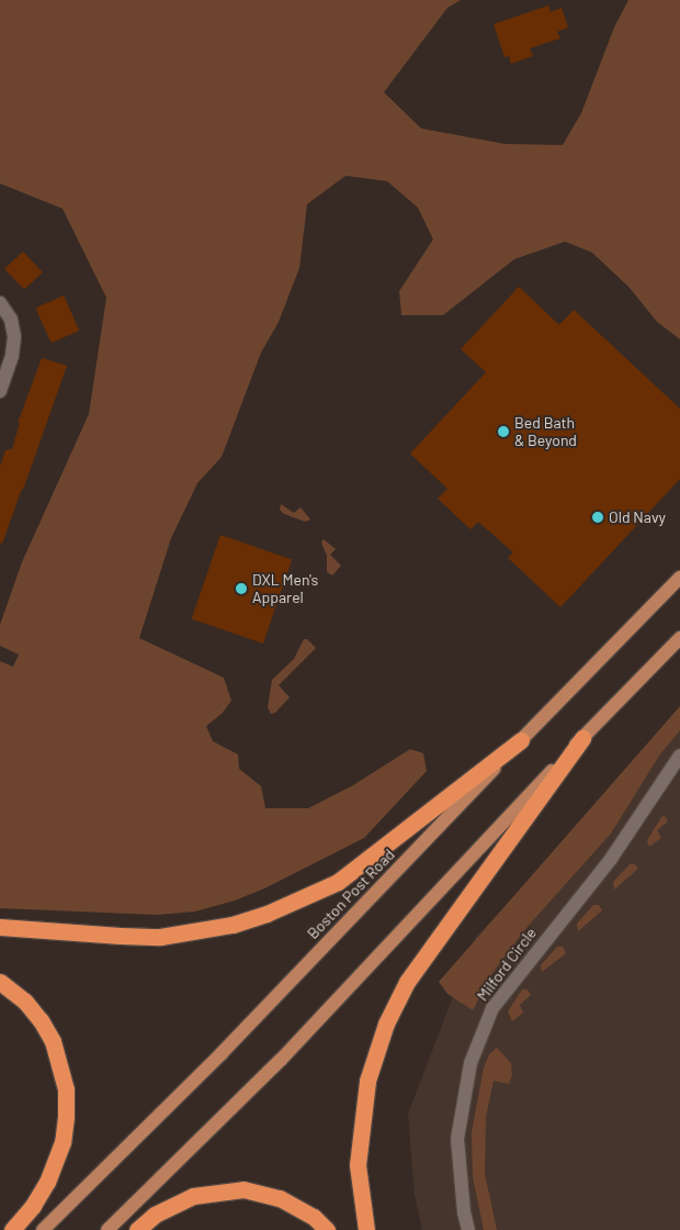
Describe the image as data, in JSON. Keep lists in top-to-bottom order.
{
  "streets": {
    "main road": ["Boston Post Road"],
    "street": ["Milford Circle"]
  },
  "places": ["Bed Bath & Beyond", "Old Navy", "DXL Men's Apparel"]
}
